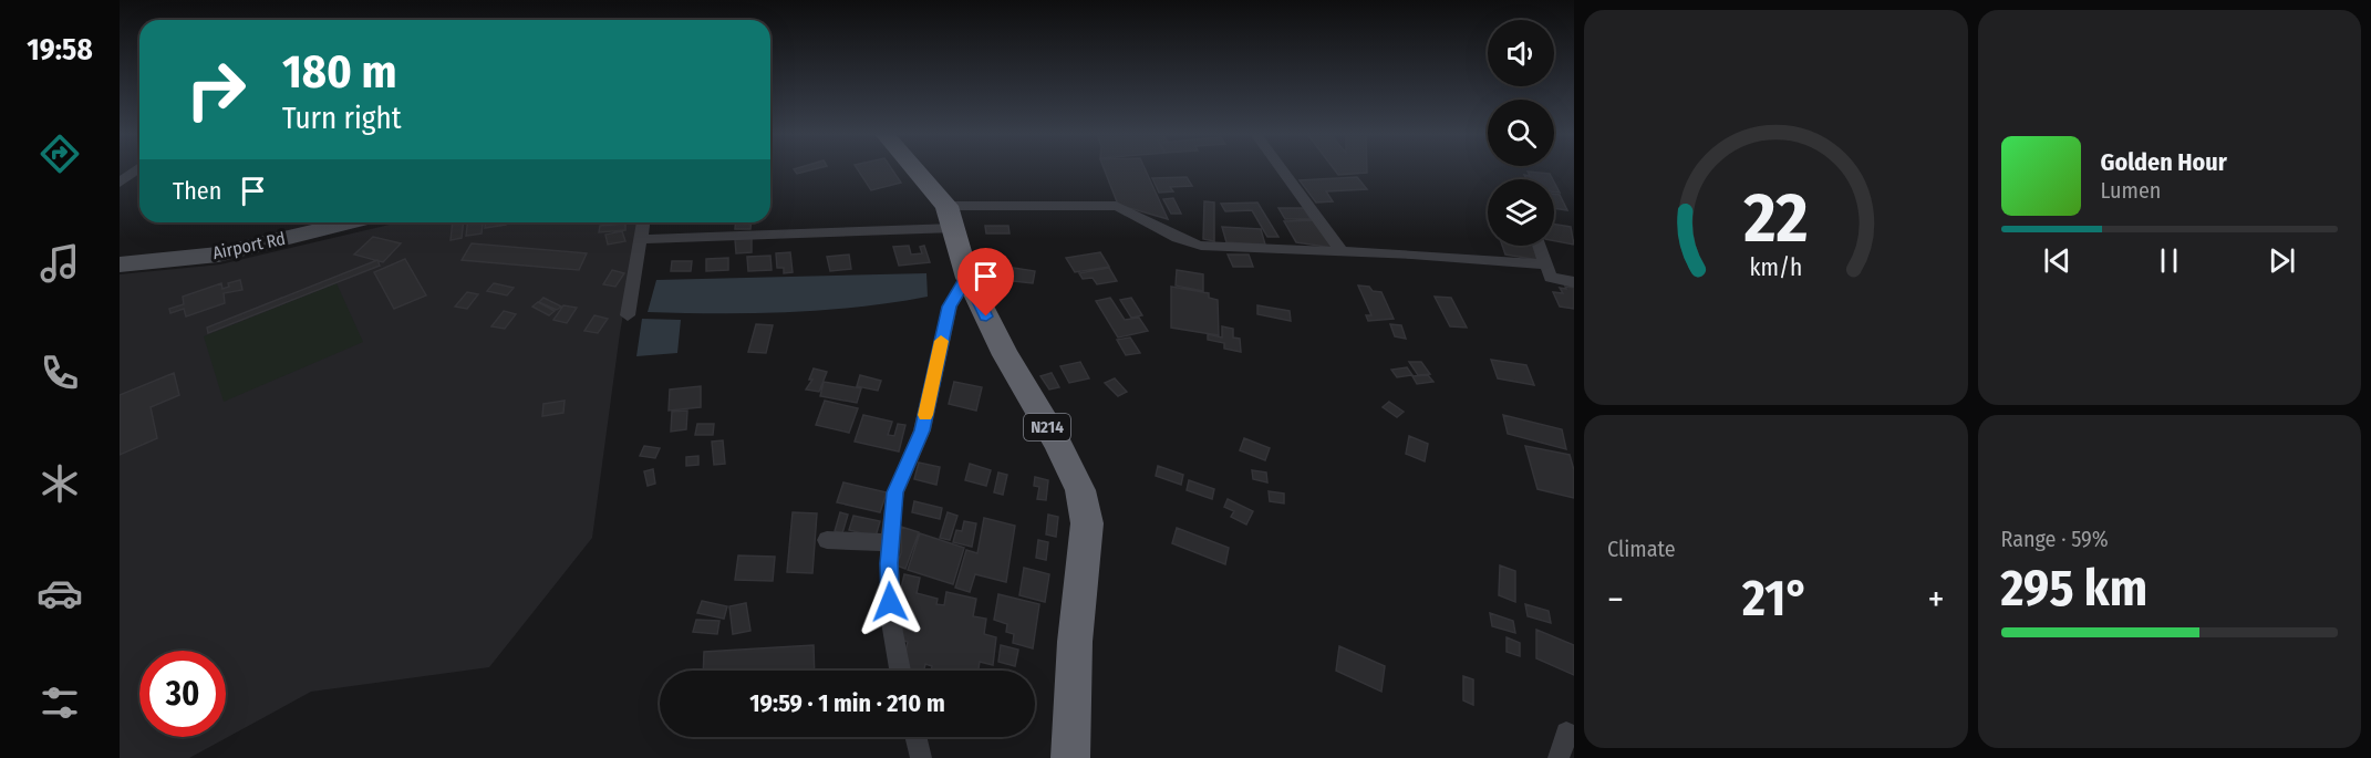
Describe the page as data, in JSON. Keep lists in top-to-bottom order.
{
  "streets": {
    "highway": ["N214"],
    "main road": ["Airport Rd"]
  },
  "page": {
    "tabs": "19:58",
    "turn": ["180 m", "Turn right"],
    "song": ["Golden Hour", "Lumen"],
    "then": "Then",
    "tile": [
      "Climate",
      ["Range · 59%", "295 km"]
    ],
    "heat": ["−", "21°", "+"],
    "limit": "30",
    "trip": "19:59 · 1 min · 210 m",
    "gauge": ["22", "km/h"]
  }
}
